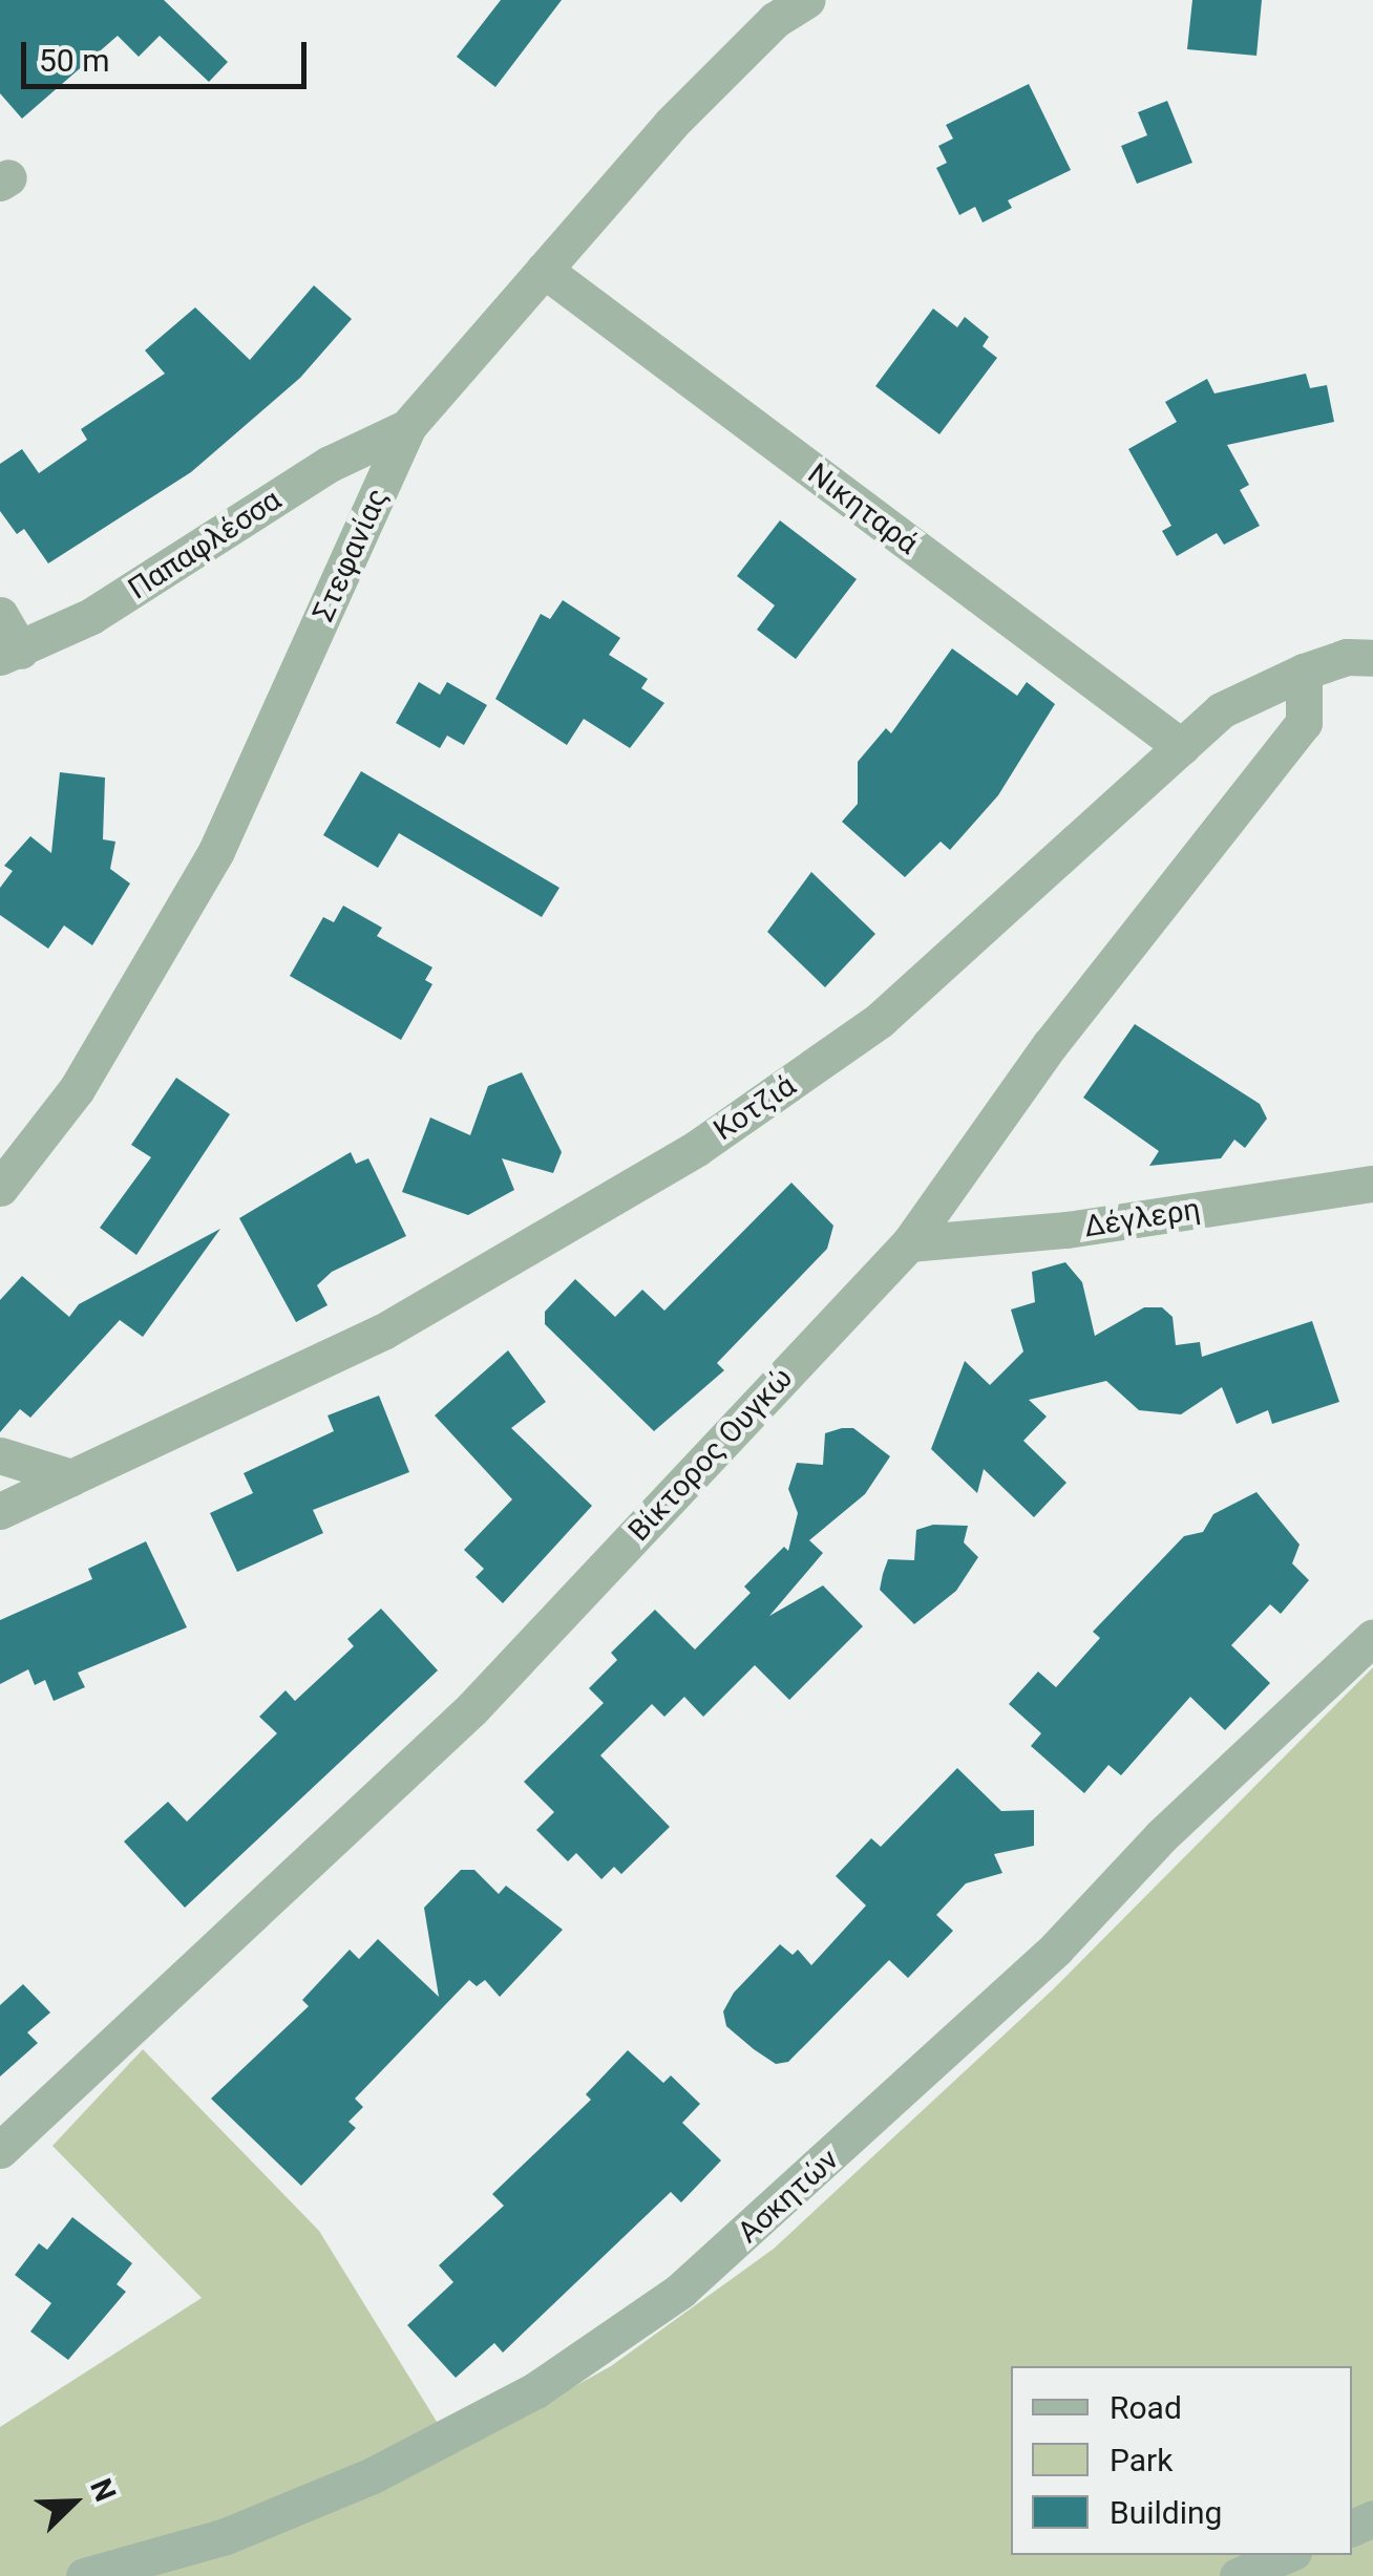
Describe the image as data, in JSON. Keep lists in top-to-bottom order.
{
  "streets": {
    "street": [
      "Νικηταρά",
      "Παπαφλέσσα",
      "Στεφανίας",
      "Κοτζιά",
      "Δέγλερη",
      "Βίκτορος Ουγκώ",
      "Ασκητών"
    ]
  },
  "crossings": [
    ["Νικηταρά", "Στεφανίας"],
    ["Νικηταρά", "Κοτζιά"],
    ["Παπαφλέσσα", "Στεφανίας"],
    ["Κοτζιά", "Βίκτορος Ουγκώ"],
    ["Δέγλερη", "Βίκτορος Ουγκώ"]
  ],
  "legend": ["Road", "Park", "Building"],
  "scale_bar": "50 m",
  "north": "top right"
}
